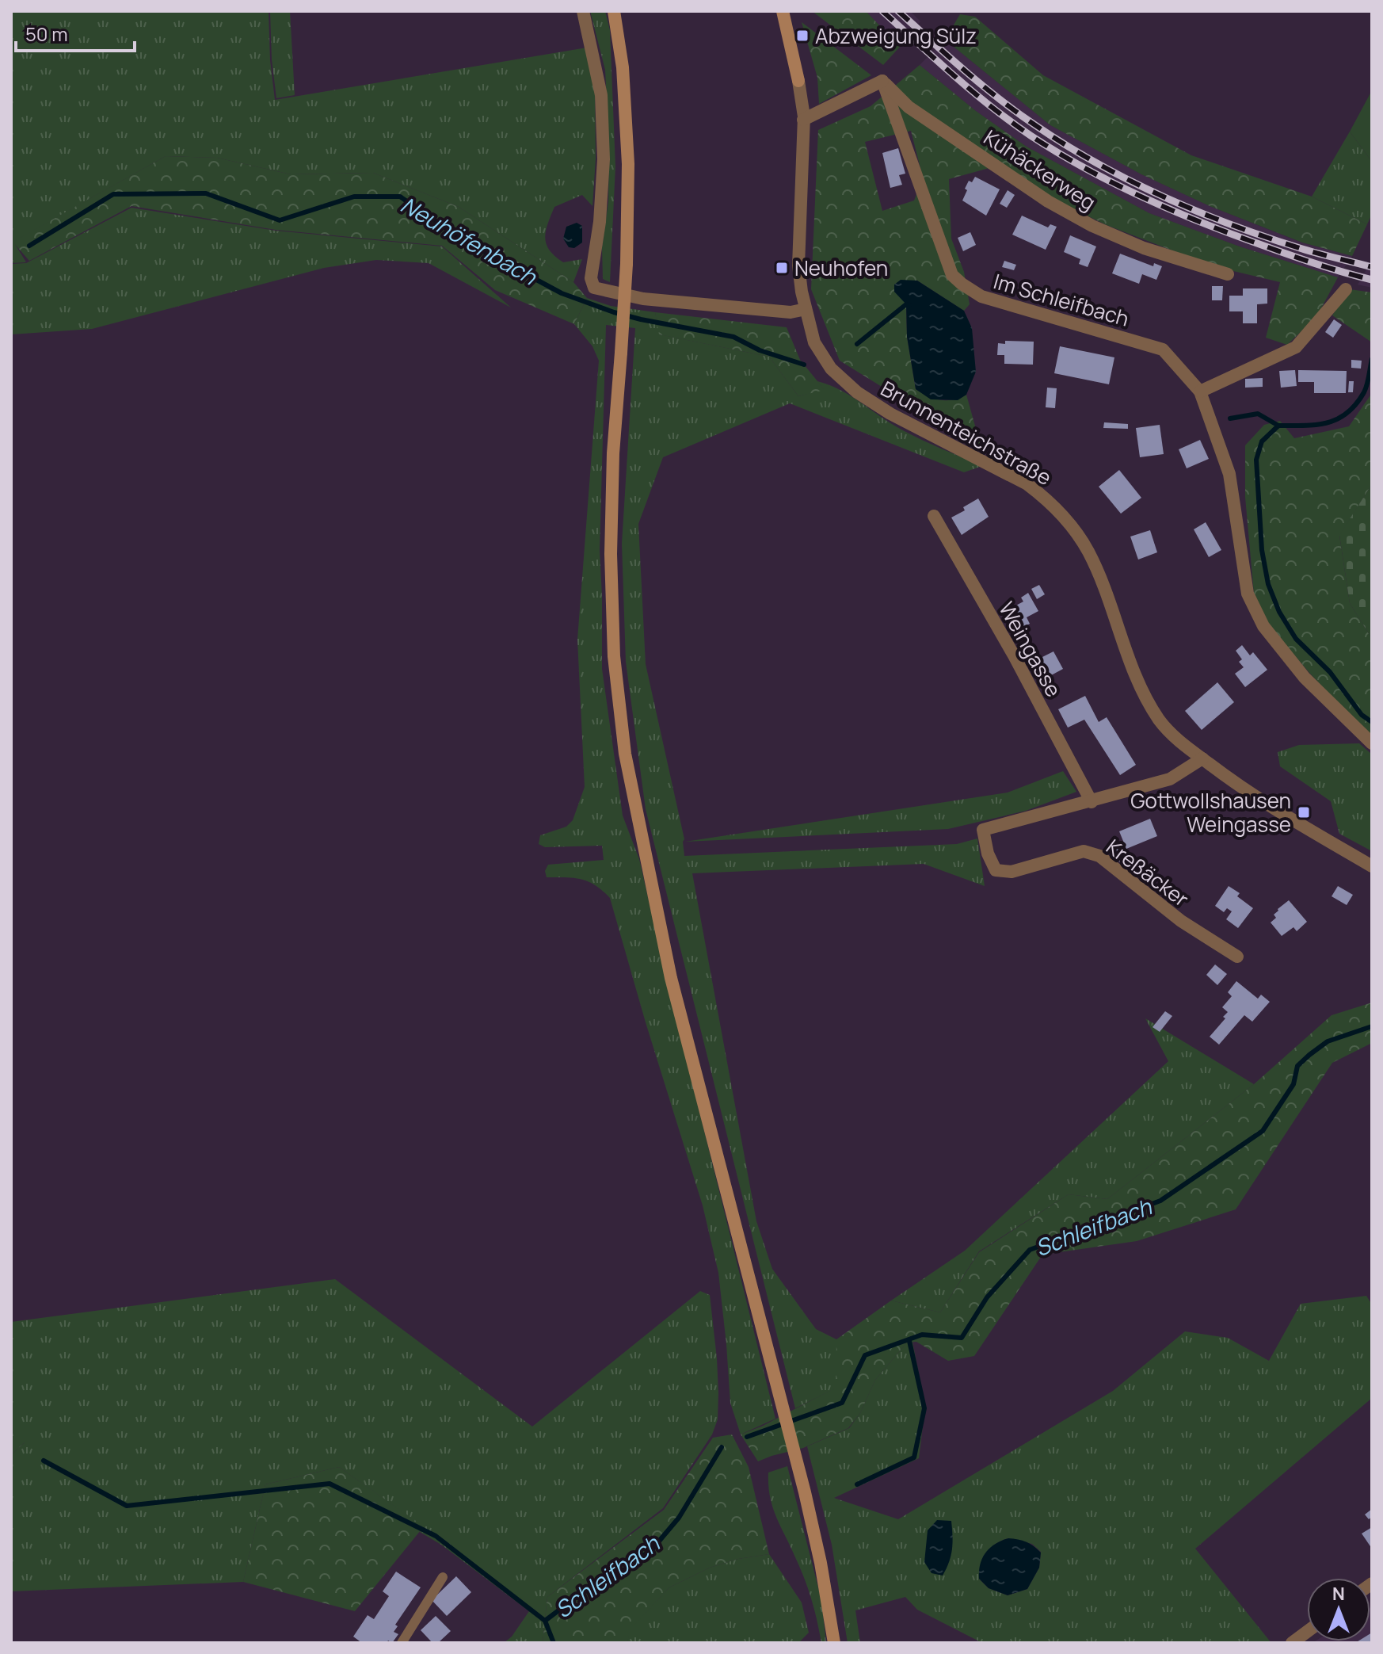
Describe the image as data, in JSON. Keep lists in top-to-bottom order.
{
  "streets": {
    "street": [
      "Kühäckerweg",
      "Im Schleifbach",
      "Brunnenteichstraße",
      "Weingasse",
      "Kreßäcker"
    ]
  },
  "crossings": [
    ["Kühäckerweg", "Im Schleifbach"],
    ["Weingasse", "Kreßäcker"]
  ],
  "water": ["Neuhöfenbach", "Schleifbach"],
  "places": {
    "transit": ["Abzweigung Sülz", "Neuhofen", "Gottwollshausen Weingasse"]
  },
  "scale_bar": "50 m",
  "north": "top"
}
